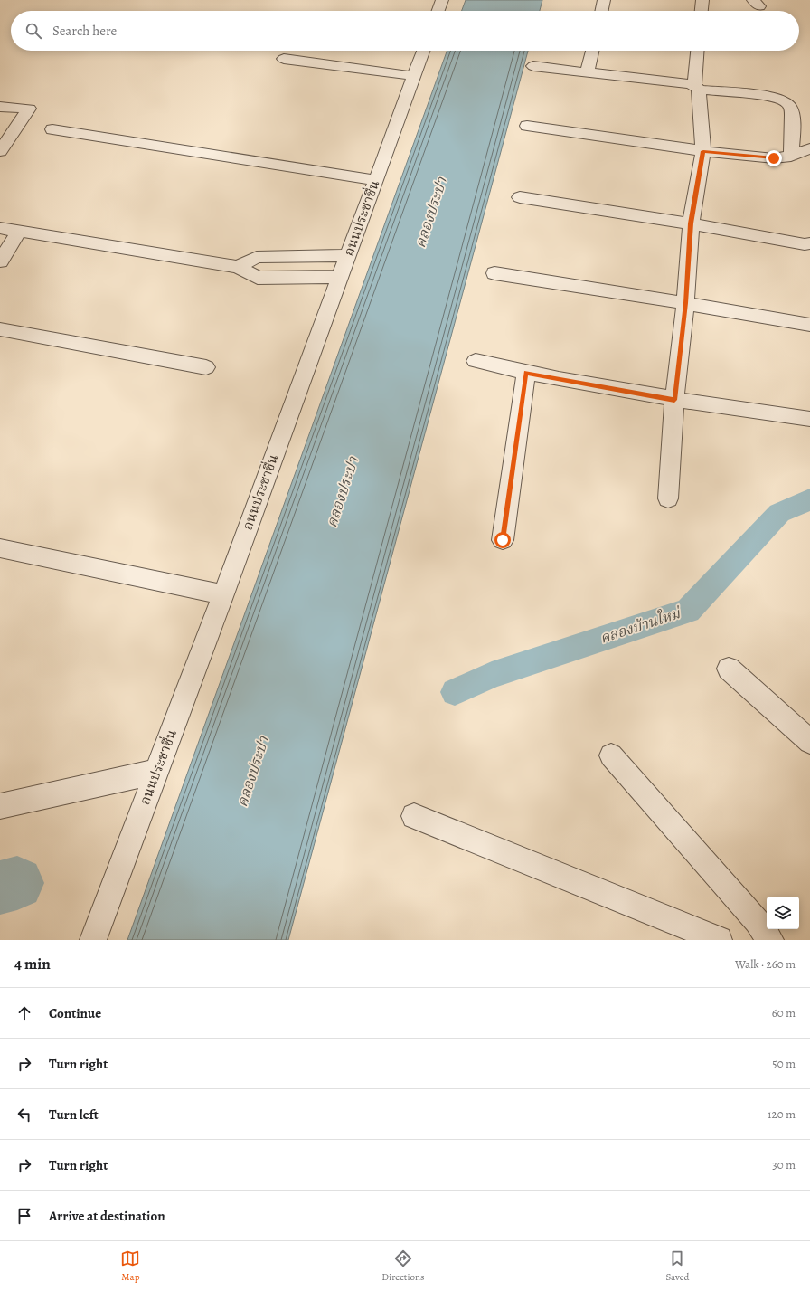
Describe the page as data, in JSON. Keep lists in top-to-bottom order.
{
  "streets": {
    "street": ["ถนนประชาชื่น"]
  },
  "water": ["คลองประปา", "คลองบ้านใหม่"],
  "page": {
    "search": "Search here",
    "heading": ["4 min", "Walk · 260 m"],
    "list": [
      ["Continue", "60 m"],
      ["Turn right", "50 m"],
      ["Turn left", "120 m"],
      ["Turn right", "30 m"],
      "Arrive at destination"
    ],
    "nav": ["Map", "Directions", "Saved"]
  }
}
